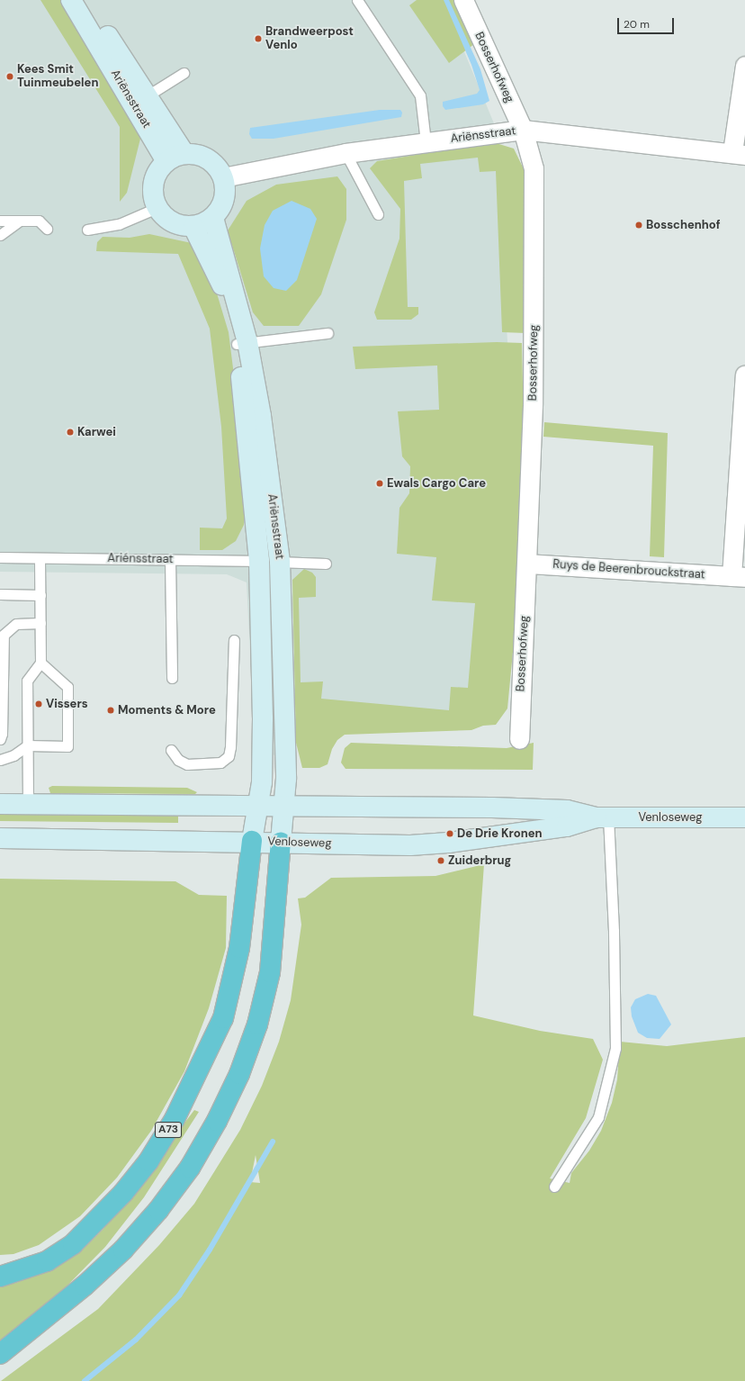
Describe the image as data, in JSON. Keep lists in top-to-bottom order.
{
  "streets": {
    "highway": ["A73"],
    "main road": ["Ariënsstraat", "Venloseweg"],
    "street": ["Bosserhofweg", "Ruys de Beerenbrouckstraat"],
    "lane": ["Ariénsstraat"]
  },
  "crossings": [
    ["Bosserhofweg", "Ariënsstraat"],
    ["Bosserhofweg", "Ruys de Beerenbrouckstraat"],
    ["Ariënsstraat", "Ariénsstraat"],
    ["Ariënsstraat", "Venloseweg"],
    ["Ariënsstraat", "A73"],
    ["Venloseweg", "A73"]
  ],
  "places": [
    "Brandweerpost Venlo",
    "Kees Smit Tuinmeubelen",
    "Bosschenhof",
    "Karwei",
    "Ewals Cargo Care",
    "Vissers",
    "Moments & More",
    "De Drie Kronen",
    "Zuiderbrug"
  ],
  "scale_bar": "20 m"
}
